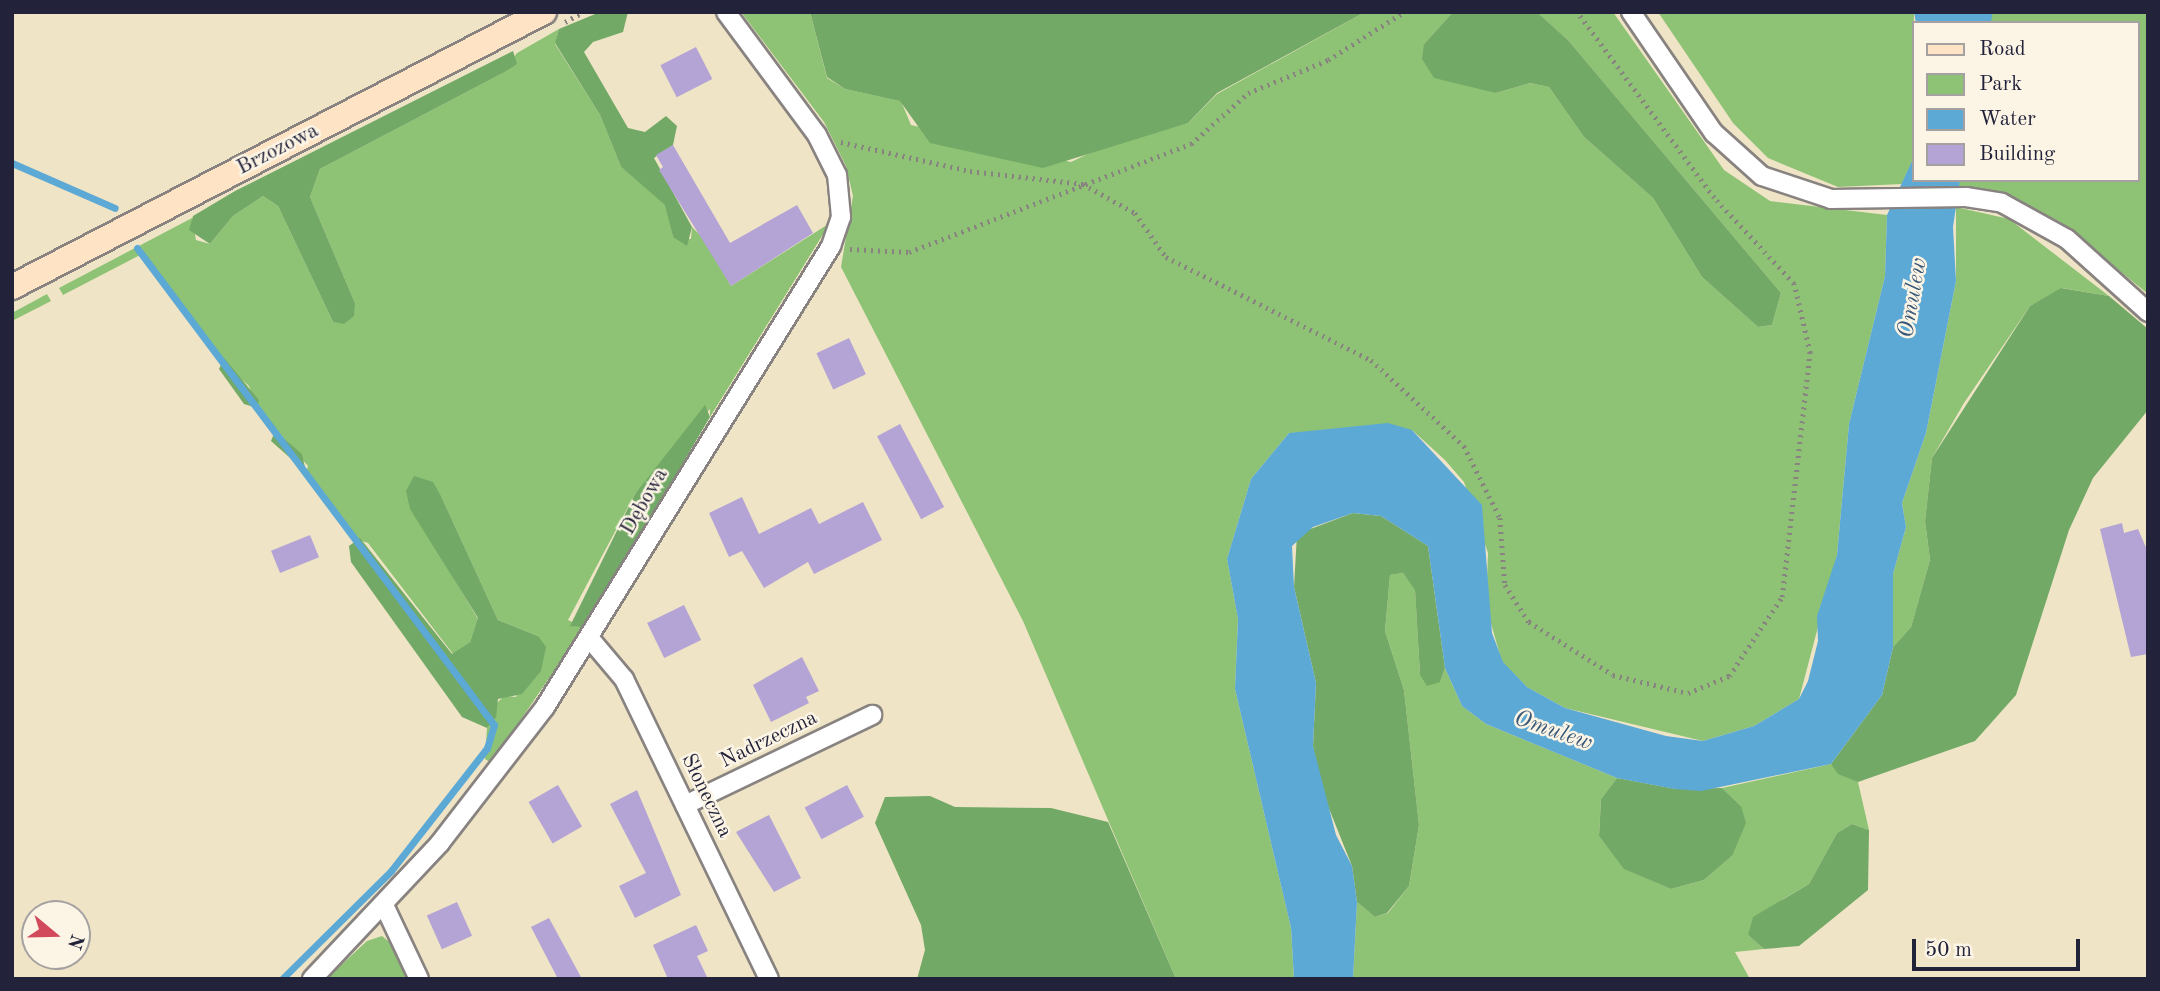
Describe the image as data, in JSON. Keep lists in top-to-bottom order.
{
  "streets": {
    "main road": ["Brzozowa"],
    "street": ["Dębowa", "Nadrzeczna", "Słoneczna"]
  },
  "crossings": [
    ["Dębowa", "Słoneczna"],
    ["Nadrzeczna", "Słoneczna"]
  ],
  "water": ["Omulew"],
  "legend": [
    "Road",
    "Park",
    "Water",
    "Building"
  ],
  "scale_bar": "50 m",
  "north": "right"
}
